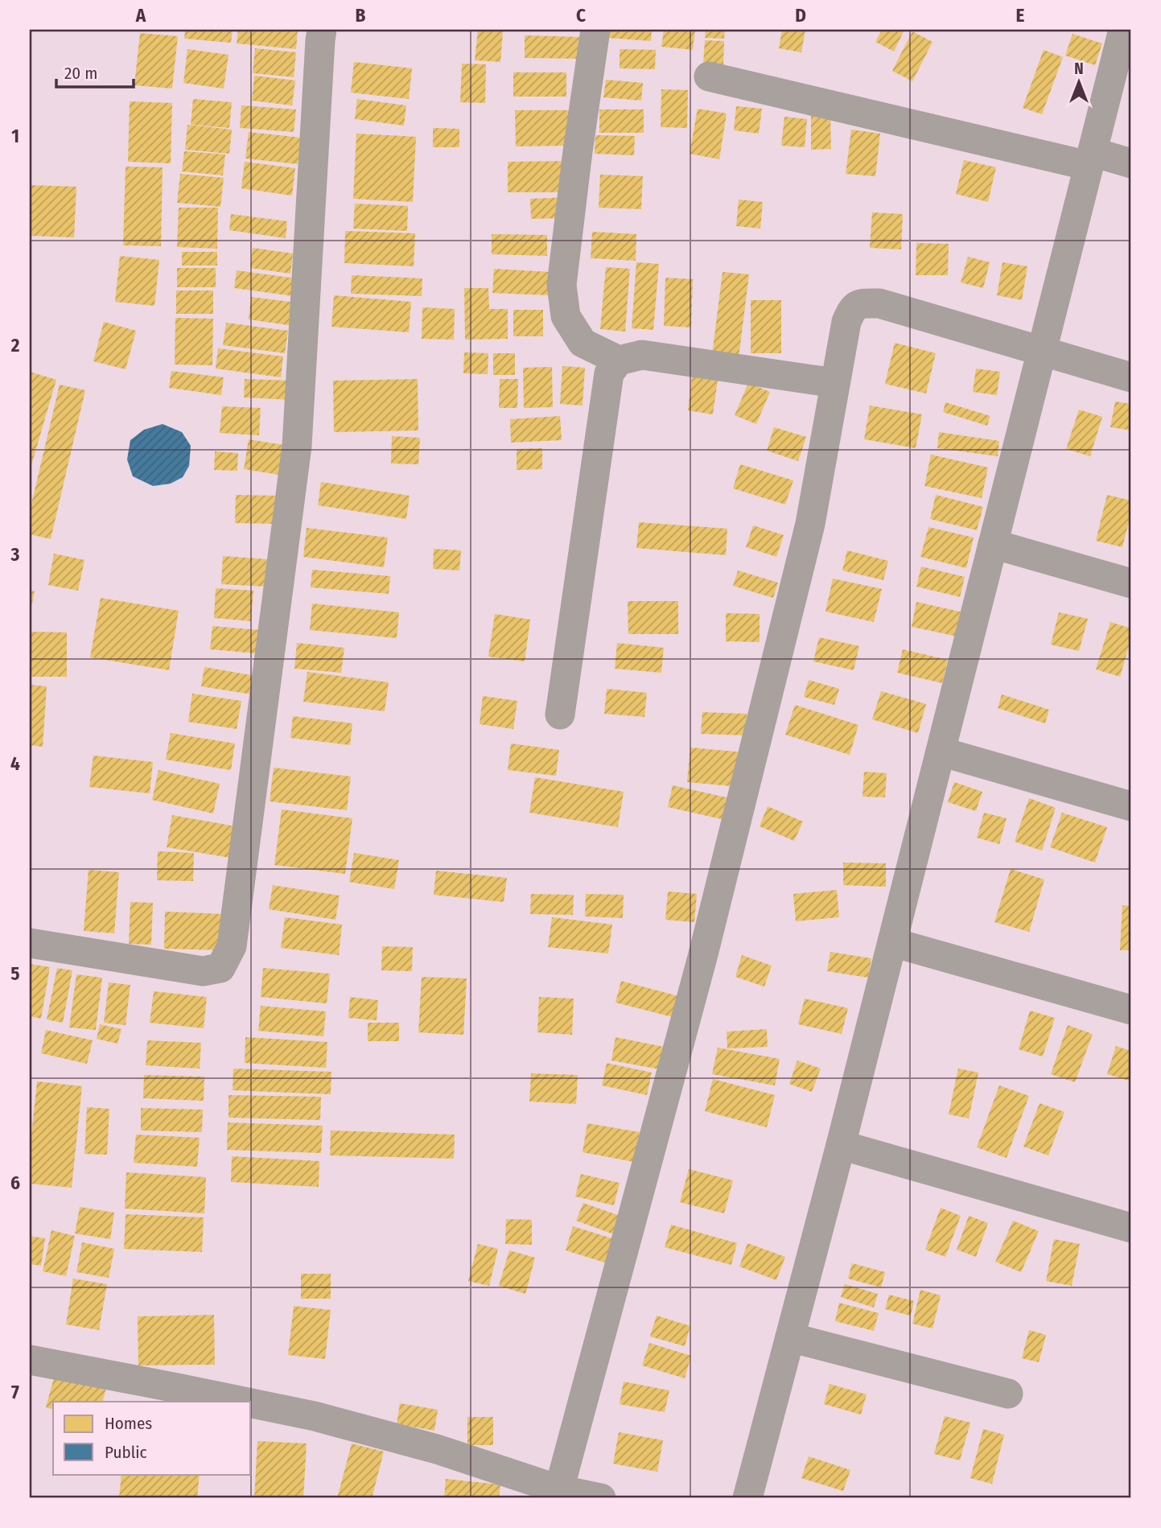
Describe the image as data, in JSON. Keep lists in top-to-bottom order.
{
  "legend": ["Homes", "Public"],
  "scale_bar": "20 m",
  "north": "top",
  "grid": {
    "columns": [
      "A",
      "B",
      "C",
      "D",
      "E"
    ],
    "rows": [
      "1",
      "2",
      "3",
      "4",
      "5",
      "6",
      "7"
    ]
  }
}
